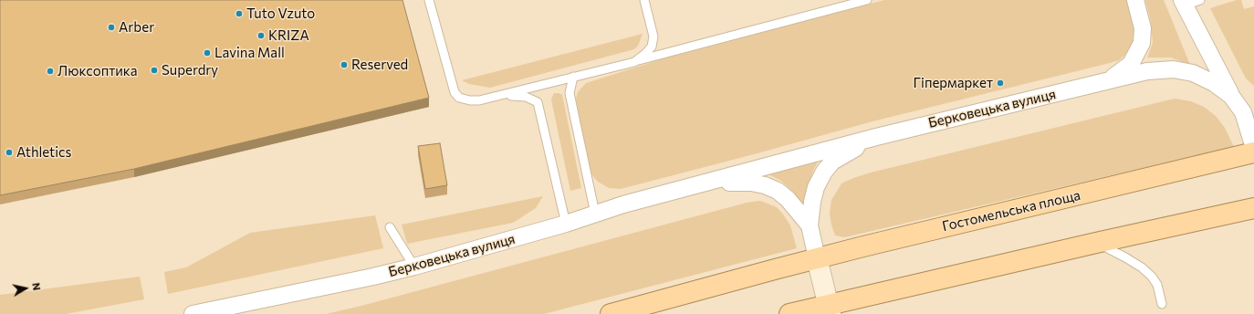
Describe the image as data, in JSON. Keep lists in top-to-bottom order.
{
  "streets": {
    "highway": ["Гостомельська площа"],
    "street": ["Берковецька вулиця"]
  },
  "crossings": [
    ["Берковецька вулиця", "Гостомельська площа"]
  ],
  "places": [
    "Tuto Vzuto",
    "Arber",
    "KRIZA",
    "Lavina Mall",
    "Reserved",
    "Superdry",
    "Люксоптика",
    "Гіпермаркет",
    "Athletics"
  ],
  "north": "right"
}
